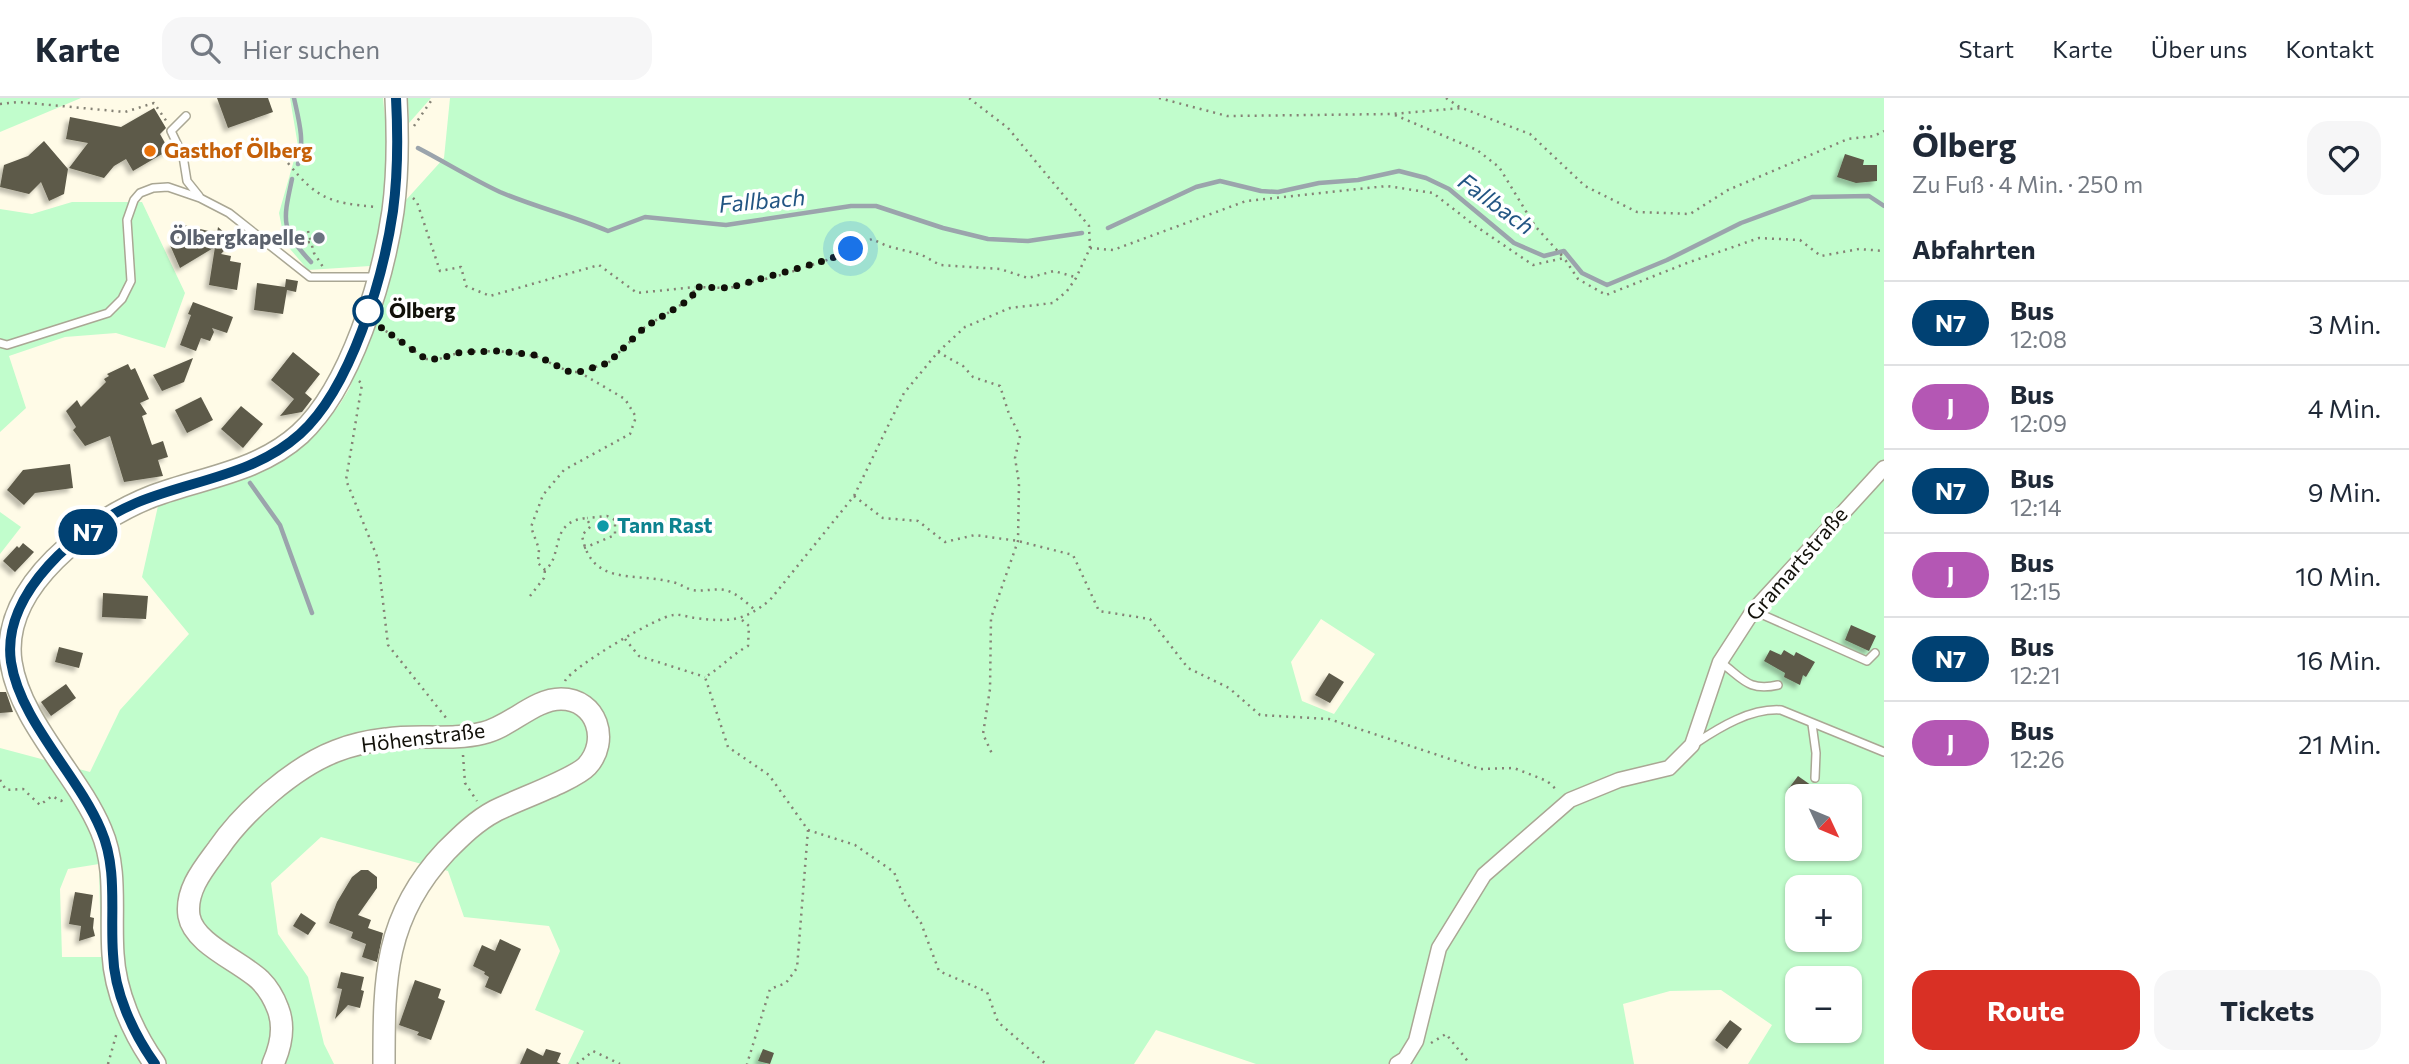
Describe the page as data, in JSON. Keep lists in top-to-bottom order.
{
  "streets": {
    "street": ["Gramartstraße", "Höhenstraße"]
  },
  "water": ["Fallbach"],
  "places": [
    "Gasthof Ölberg",
    "Ölbergkapelle",
    "Ölberg",
    "Tann Rast"
  ],
  "lines": ["bus line N7"],
  "north": "bottom right",
  "page": {
    "header": "Karte",
    "search": "Hier suchen",
    "nav": [
      "Start",
      "Karte",
      "Über uns",
      "Kontakt"
    ],
    "on_map": "N7",
    "heading": [
      ["Ölberg", "Zu Fuß · 4 Min. · 250 m"],
      "Abfahrten"
    ],
    "list": [
      {
        "mark": "N7",
        "name": "Bus",
        "note": "12:08",
        "value": "3 Min."
      },
      {
        "mark": "J",
        "name": "Bus",
        "note": "12:09",
        "value": "4 Min."
      },
      {
        "mark": "N7",
        "name": "Bus",
        "note": "12:14",
        "value": "9 Min."
      },
      {
        "mark": "J",
        "name": "Bus",
        "note": "12:15",
        "value": "10 Min."
      },
      {
        "mark": "N7",
        "name": "Bus",
        "note": "12:21",
        "value": "16 Min."
      },
      {
        "mark": "J",
        "name": "Bus",
        "note": "12:26",
        "value": "21 Min."
      }
    ],
    "map_buttons": ["+", "−"],
    "buttons": ["Route", "Tickets"]
  }
}
